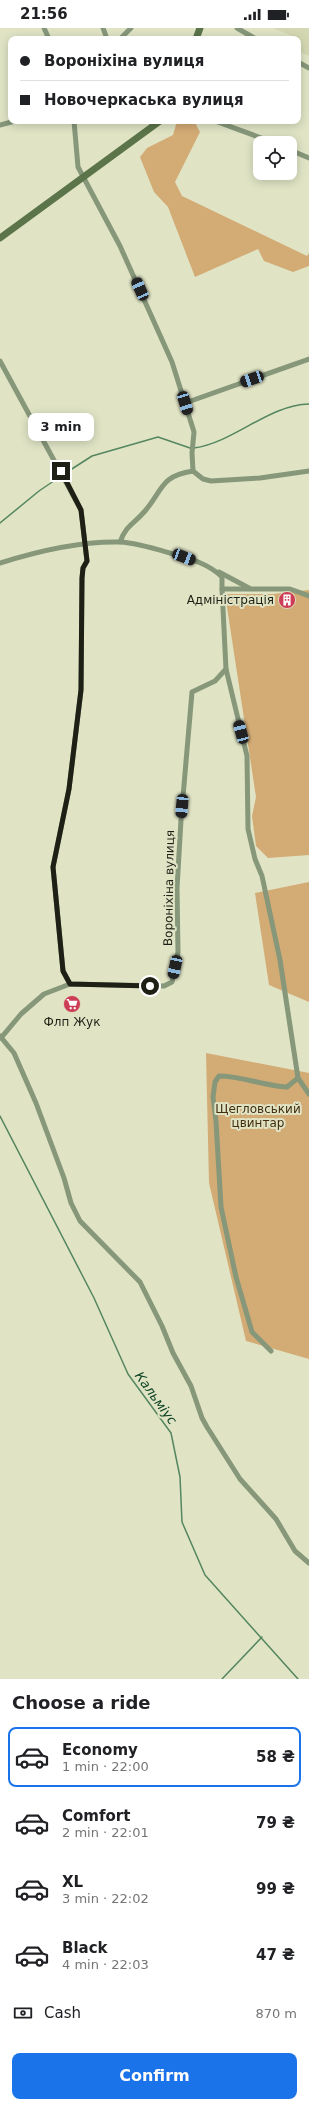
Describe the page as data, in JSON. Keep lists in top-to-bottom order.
{
  "streets": {
    "street": ["Вороніхіна вулиця"]
  },
  "water": ["Кальміус"],
  "parks": ["Щегловський цвинтар"],
  "places": {
    "building": ["Адміністрація"],
    "supermarket": ["Флп Жук"]
  },
  "page": {
    "status": "21:56",
    "banner": ["Вороніхіна вулиця", "Новочеркаська вулиця"],
    "bubble": "3 min",
    "heading": "Choose a ride",
    "list": [
      {
        "name": "Economy",
        "note": "1 min · 22:00",
        "value": "58 ₴"
      },
      {
        "name": "Comfort",
        "note": "2 min · 22:01",
        "value": "79 ₴"
      },
      {
        "name": "XL",
        "note": "3 min · 22:02",
        "value": "99 ₴"
      },
      {
        "name": "Black",
        "note": "4 min · 22:03",
        "value": "47 ₴"
      }
    ],
    "pay": ["Cash", "870 m"],
    "buttons": "Confirm"
  }
}
